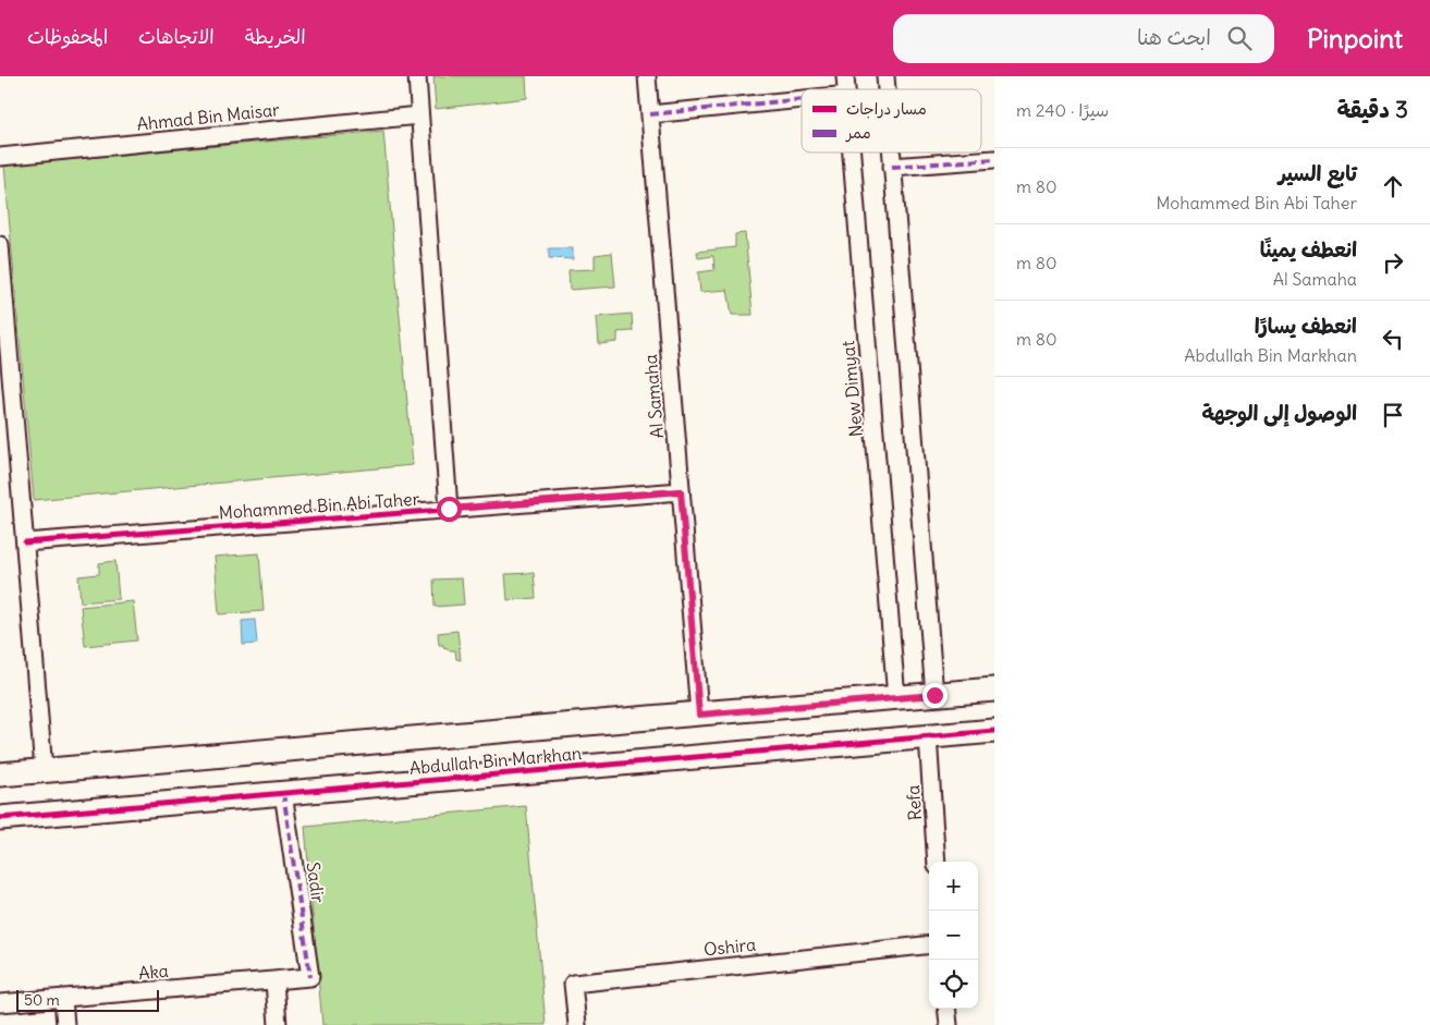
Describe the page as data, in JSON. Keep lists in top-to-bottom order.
{
  "streets": {
    "street": [
      "Ahmad Bin Maisar",
      "New Dimyat",
      "Al Samaha",
      "Mohammed Bin Abi Taher",
      "Abdullah Bin Markhan",
      "Refa",
      "Sadir",
      "Oshira",
      "Aka"
    ]
  },
  "crossings": [
    ["New Dimyat", "Abdullah Bin Markhan"],
    ["Al Samaha", "Mohammed Bin Abi Taher"],
    ["Al Samaha", "Abdullah Bin Markhan"],
    ["Abdullah Bin Markhan", "Refa"],
    ["Abdullah Bin Markhan", "Sadir"],
    ["Sadir", "Aka"]
  ],
  "legend": ["مسار دراجات", "ممر"],
  "scale_bar": "50 m",
  "page": {
    "header": "Pinpoint",
    "search": "ابحث هنا",
    "nav": ["الخريطة", "الاتجاهات", "المحفوظات"],
    "heading": ["3 دقيقة", "سيرًا · 240 m"],
    "list": [
      ["تابع السير", "Mohammed Bin Abi Taher", "80 m"],
      ["انعطف يمينًا", "Al Samaha", "80 m"],
      ["انعطف يسارًا", "Abdullah Bin Markhan", "80 m"],
      "الوصول إلى الوجهة"
    ],
    "map_buttons": ["+", "−"],
    "scale": "50 m"
  }
}
